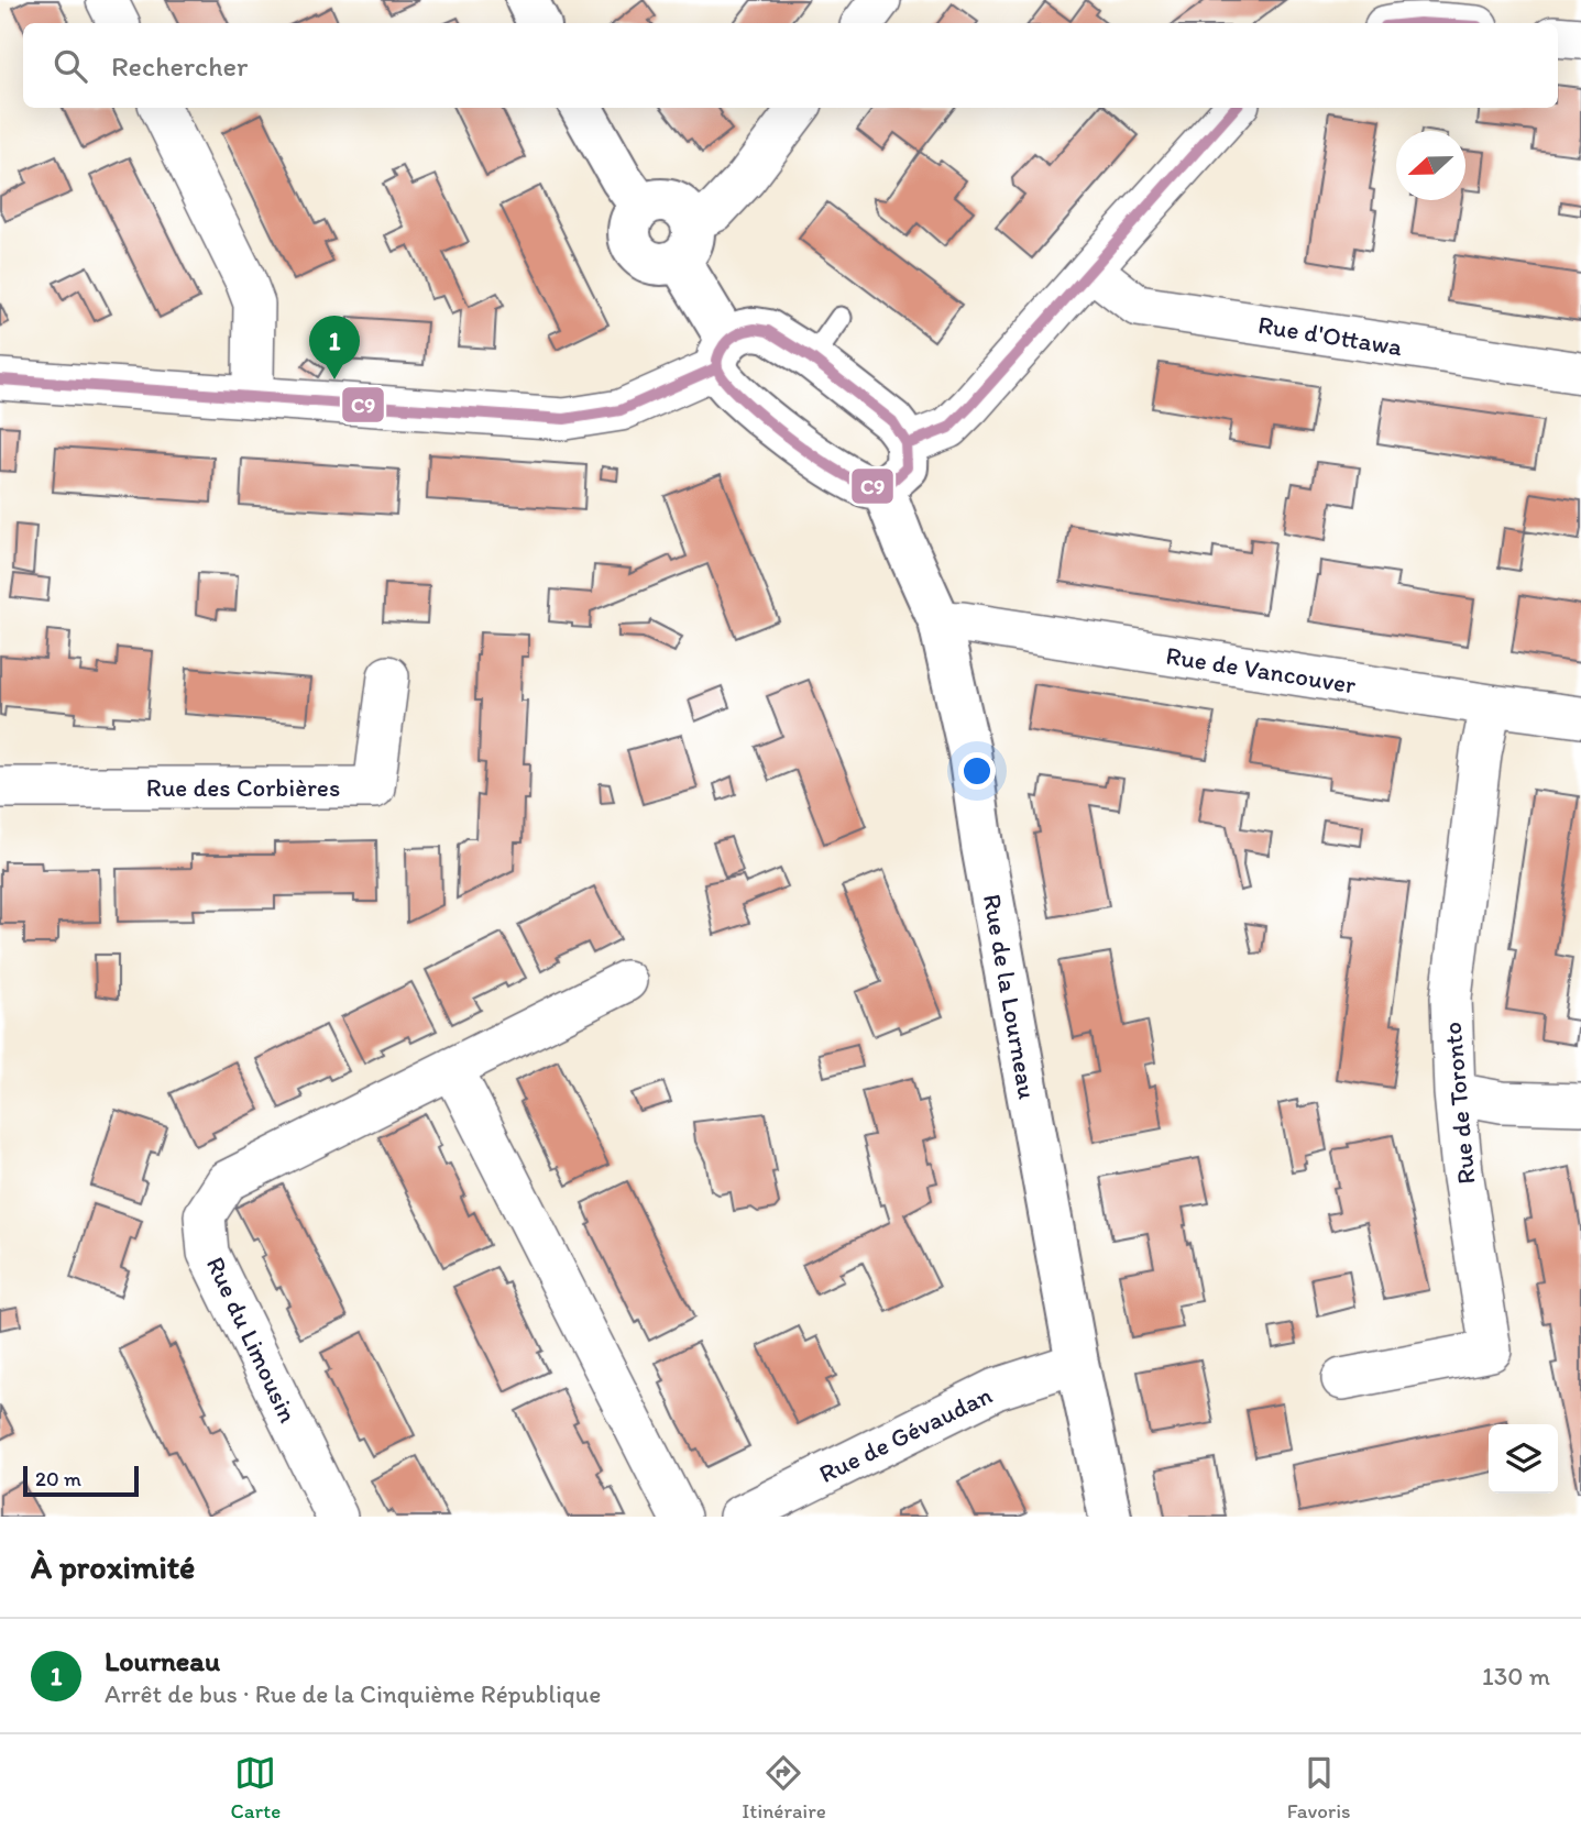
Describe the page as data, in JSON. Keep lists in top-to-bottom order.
{
  "streets": {
    "street": [
      "Rue d'Ottawa",
      "Rue de Vancouver",
      "Rue des Corbières",
      "Rue de la Lourneau",
      "Rue de Toronto",
      "Rue du Limousin",
      "Rue de Gévaudan"
    ]
  },
  "crossings": [
    ["Rue de Vancouver", "Rue de la Lourneau"],
    ["Rue de Vancouver", "Rue de Toronto"],
    ["Rue de la Lourneau", "Rue de Gévaudan"]
  ],
  "lines": ["transit line C9"],
  "scale_bar": "20 m",
  "north": "left",
  "page": {
    "search": "Rechercher",
    "pins": "1",
    "scale": "20 m",
    "heading": "À proximité",
    "list": [
      {
        "mark": "1",
        "name": "Lourneau",
        "note": "Arrêt de bus · Rue de la Cinquième République",
        "value": "130 m"
      }
    ],
    "nav": ["Carte", "Itinéraire", "Favoris"]
  }
}
